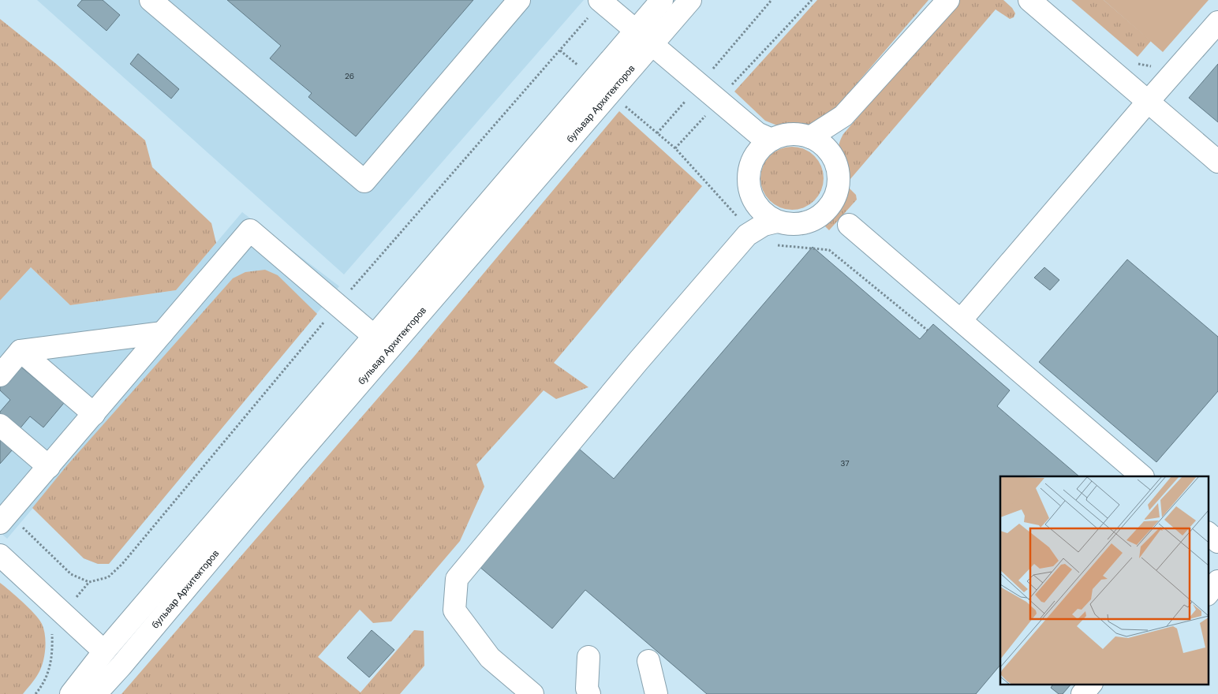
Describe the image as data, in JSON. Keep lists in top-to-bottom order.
{
  "streets": {
    "main road": ["бульвар Архитекторов"]
  },
  "house_numbers": ["26", "37"]
}
